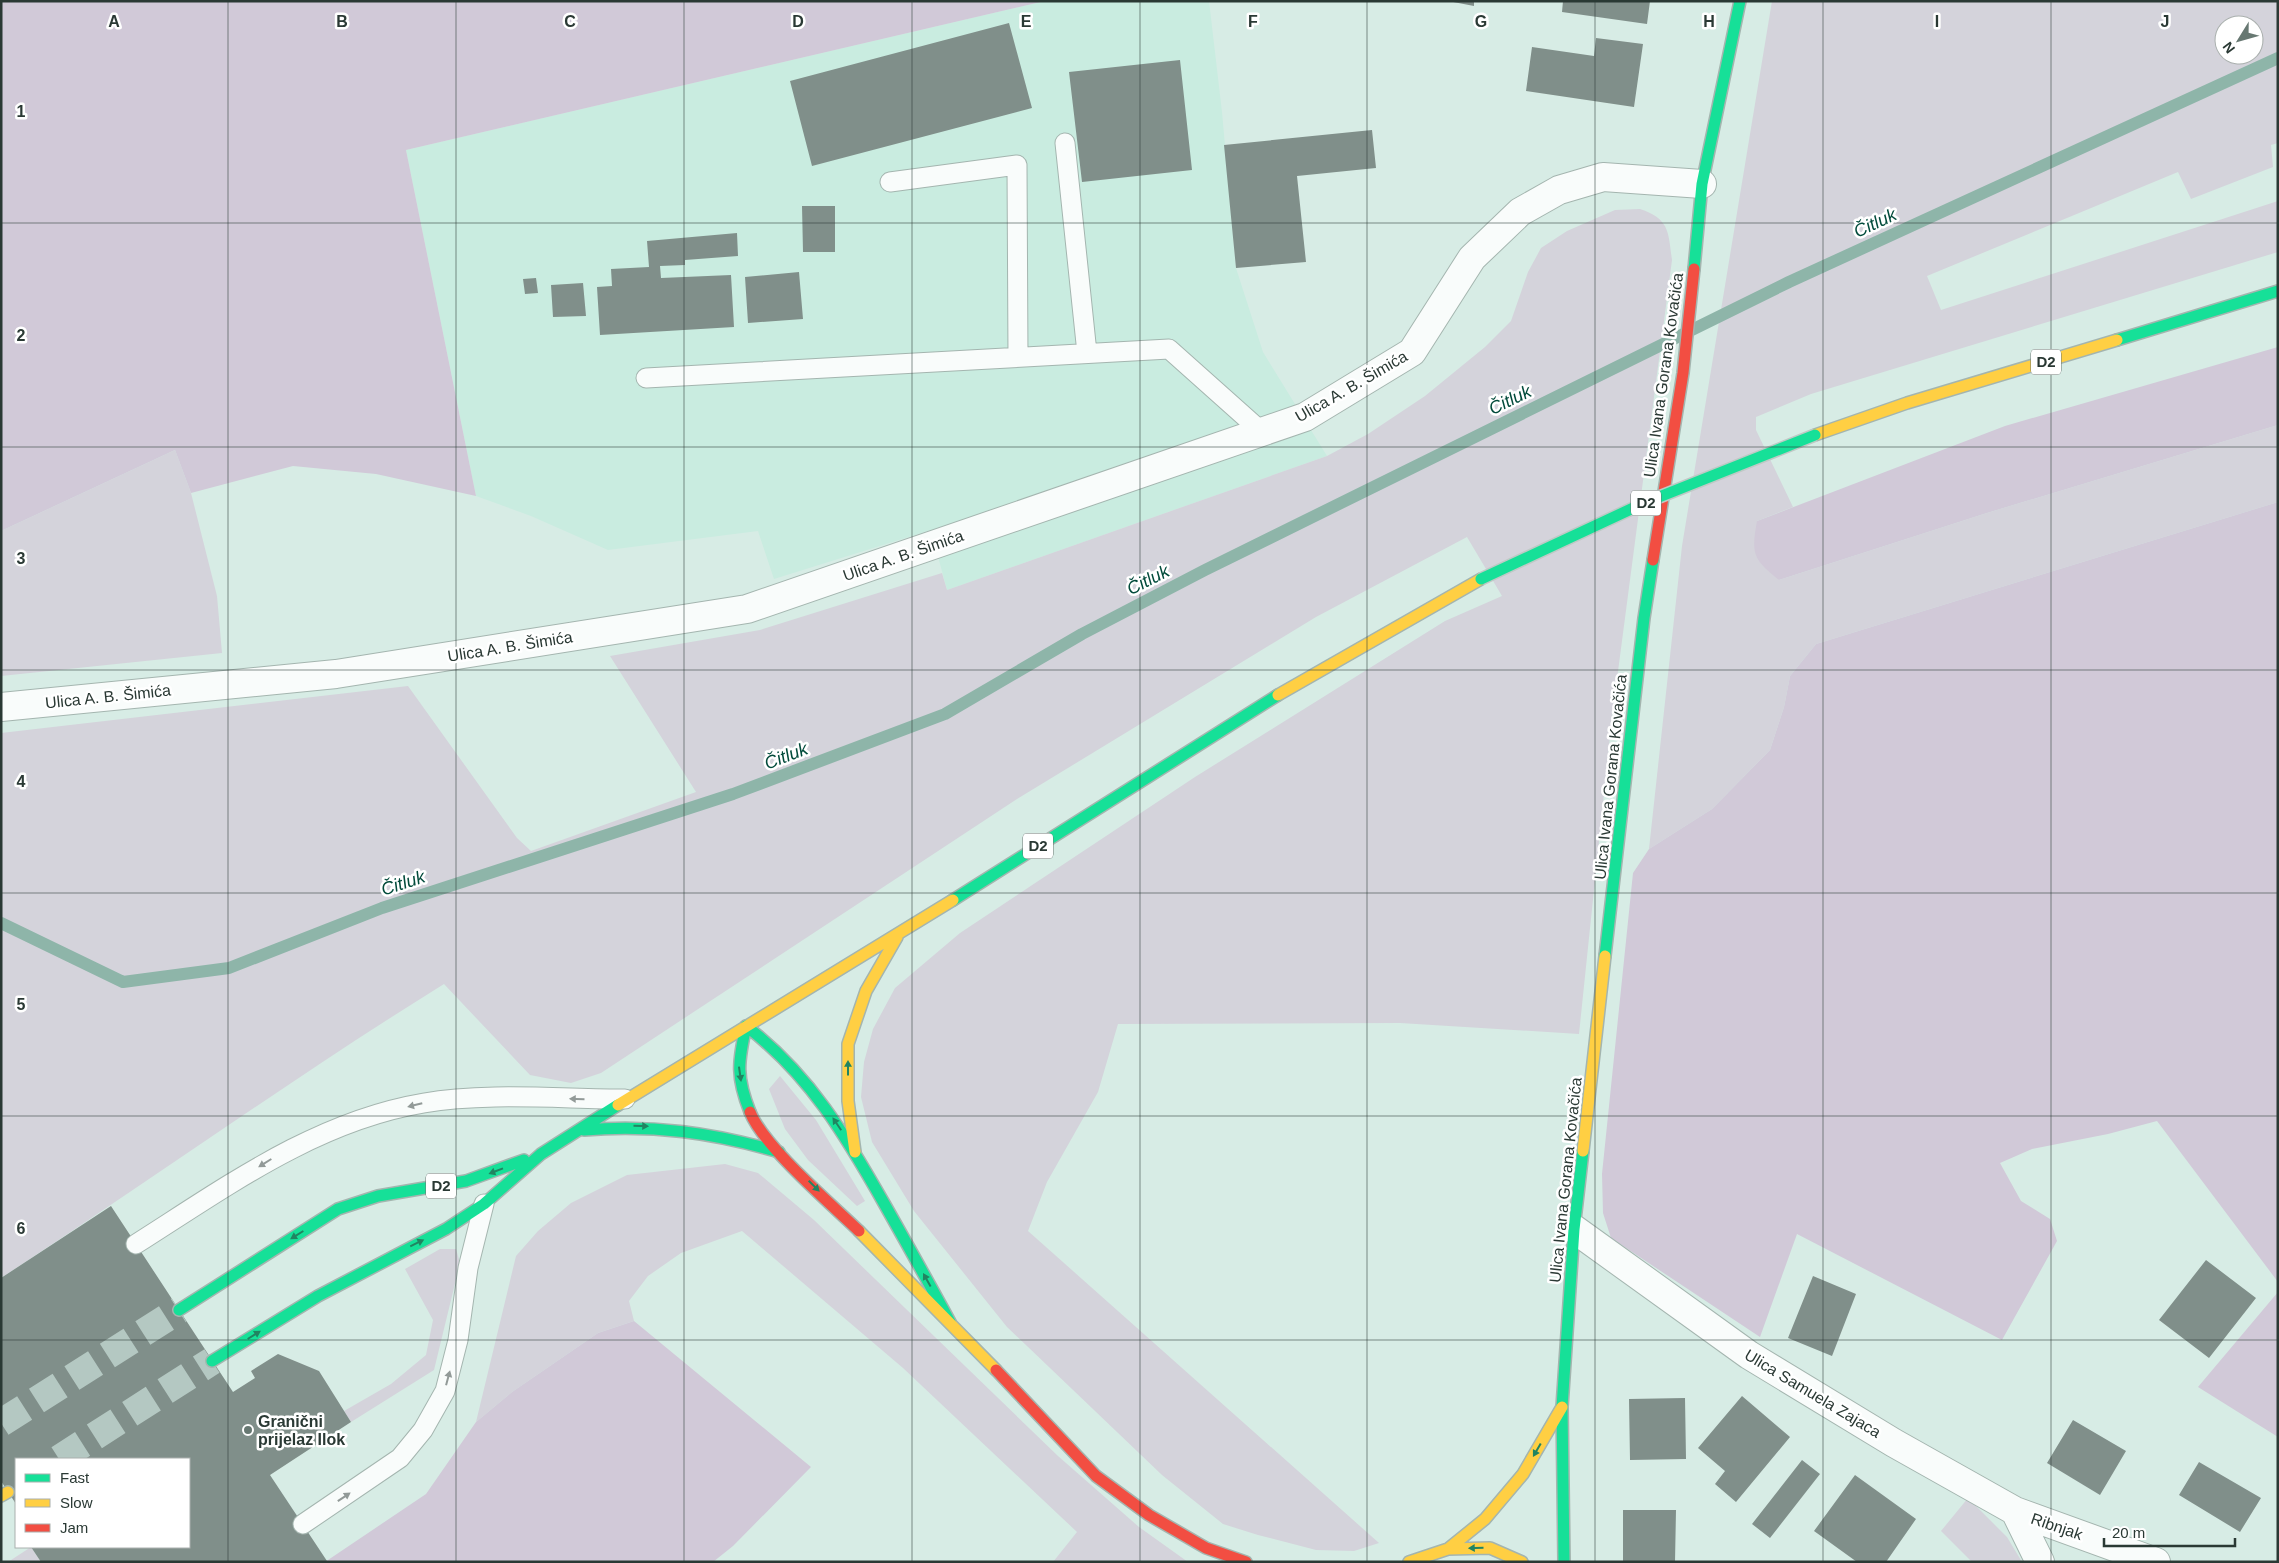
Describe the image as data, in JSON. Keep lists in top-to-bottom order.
{
  "streets": {
    "main road": ["D2", "Ulica Ivana Gorana Kovačića"],
    "street": ["Ulica A. B. Šimića", "Ulica Samuela Zajaca", "Ribnjak"]
  },
  "crossings": [
    ["Ulica Ivana Gorana Kovačića", "Ulica A. B. Šimića"],
    ["Ulica Ivana Gorana Kovačića", "Ulica Samuela Zajaca"],
    ["Ulica Samuela Zajaca", "Ribnjak"]
  ],
  "water": ["Čitluk"],
  "places": ["Granični prijelaz Ilok"],
  "legend": ["Fast", "Slow", "Jam"],
  "scale_bar": "20 m",
  "north": "bottom left",
  "grid": {
    "columns": [
      "A",
      "B",
      "C",
      "D",
      "E",
      "F",
      "G",
      "H",
      "I",
      "J"
    ],
    "rows": [
      "1",
      "2",
      "3",
      "4",
      "5",
      "6"
    ]
  }
}
